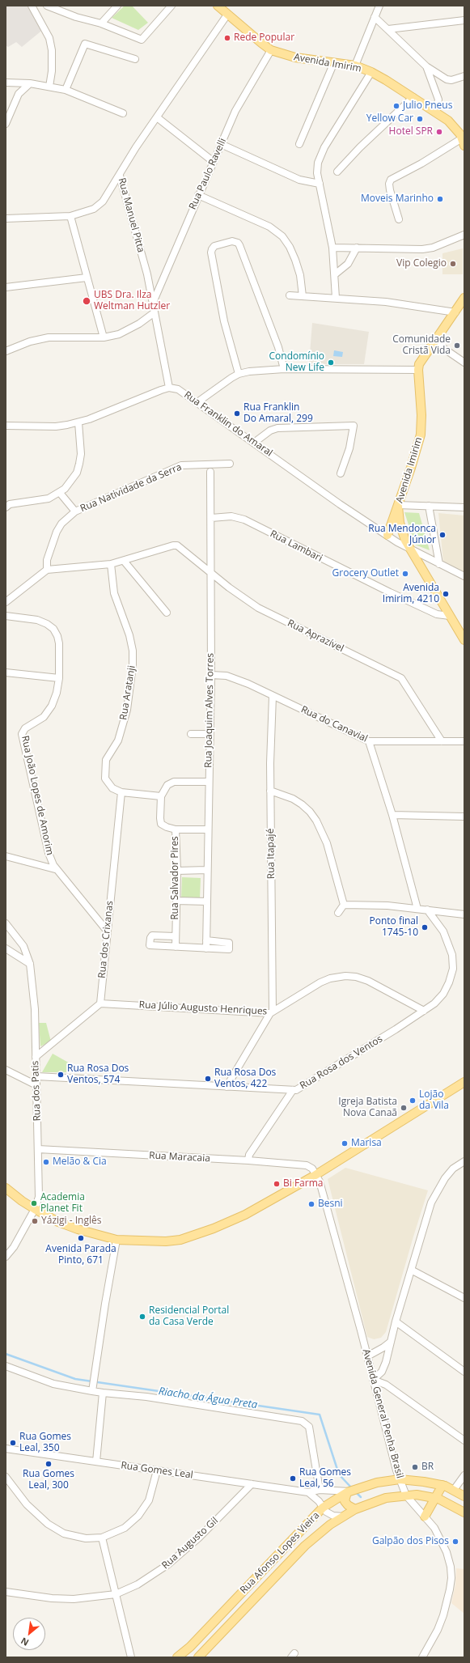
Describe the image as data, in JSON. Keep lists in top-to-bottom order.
{
  "streets": {
    "main road": ["Avenida Imirim", "Rua Afonso Lopes Vieira"],
    "street": [
      "Rua Paulo Ravelli",
      "Rua Manuel Pitta",
      "Rua Franklin do Amaral",
      "Rua Natividade da Serra",
      "Rua Lambari",
      "Rua Aprazível",
      "Rua Aratanji",
      "Rua Joaquim Alves Torres",
      "Rua do Canavial",
      "Rua João Lopes de Amorim",
      "Rua Itapajé",
      "Rua Salvador Pires",
      "Rua dos Crixanas",
      "Rua Júlio Augusto Henriques",
      "Rua Rosa dos Ventos",
      "Rua dos Patis",
      "Rua Maracaia",
      "Avenida General Penha Brasil",
      "Rua Gomes Leal",
      "Rua Augusto Gil"
    ]
  },
  "crossings": [
    ["Avenida Imirim", "Rua Paulo Ravelli"],
    ["Avenida Imirim", "Rua Manuel Pitta"],
    ["Avenida Imirim", "Rua Franklin do Amaral"],
    ["Avenida Imirim", "Rua Lambari"],
    ["Rua Paulo Ravelli", "Rua Manuel Pitta"],
    ["Rua Manuel Pitta", "Rua Franklin do Amaral"],
    ["Rua Lambari", "Rua Joaquim Alves Torres"],
    ["Rua Aprazível", "Rua Joaquim Alves Torres"],
    ["Rua Aprazível", "Rua do Canavial"],
    ["Rua Aratanji", "Rua Salvador Pires"],
    ["Rua Aratanji", "Rua dos Crixanas"],
    ["Rua Joaquim Alves Torres", "Rua do Canavial"],
    ["Rua do Canavial", "Rua Itapajé"],
    ["Rua João Lopes de Amorim", "Rua dos Crixanas"],
    ["Rua Itapajé", "Rua Júlio Augusto Henriques"],
    ["Rua dos Crixanas", "Rua Júlio Augusto Henriques"],
    ["Rua Júlio Augusto Henriques", "Rua Rosa dos Ventos"],
    ["Rua Rosa dos Ventos", "Rua dos Patis"],
    ["Rua dos Patis", "Rua Maracaia"],
    ["Rua Maracaia", "Avenida General Penha Brasil"],
    ["Avenida General Penha Brasil", "Rua Afonso Lopes Vieira"],
    ["Rua Gomes Leal", "Rua Augusto Gil"],
    ["Rua Gomes Leal", "Rua Afonso Lopes Vieira"]
  ],
  "water": ["Riacho da Água Preta"],
  "places": [
    "Rede Popular",
    "Julio Pneus",
    "Yellow Car",
    "Hotel SPR",
    "Moveis Marinho",
    "Vip Colegio",
    "UBS Dra. Ilza Weltman Hutzler",
    "Comunidade Cristã Vida",
    "Condomínio New Life",
    "Rua Franklin Do Amaral, 299",
    "Rua Mendonca Júnior",
    "Grocery Outlet",
    "Avenida Imirim, 4210",
    "Ponto final 1745-10",
    "Rua Rosa Dos Ventos, 574",
    "Rua Rosa Dos Ventos, 422",
    "Lojão da Vila",
    "Igreja Batista Nova Canaã",
    "Marisa",
    "Melão & Cia",
    "Bi Farma",
    "Academia Planet Fit",
    "Besni",
    "Yázigi - Inglês",
    "Avenida Parada Pinto, 671",
    "Residencial Portal da Casa Verde",
    "Rua Gomes Leal, 350",
    "Rua Gomes Leal, 300",
    "BR",
    "Rua Gomes Leal, 56",
    "Galpão dos Pisos"
  ],
  "north": "bottom left"
}
